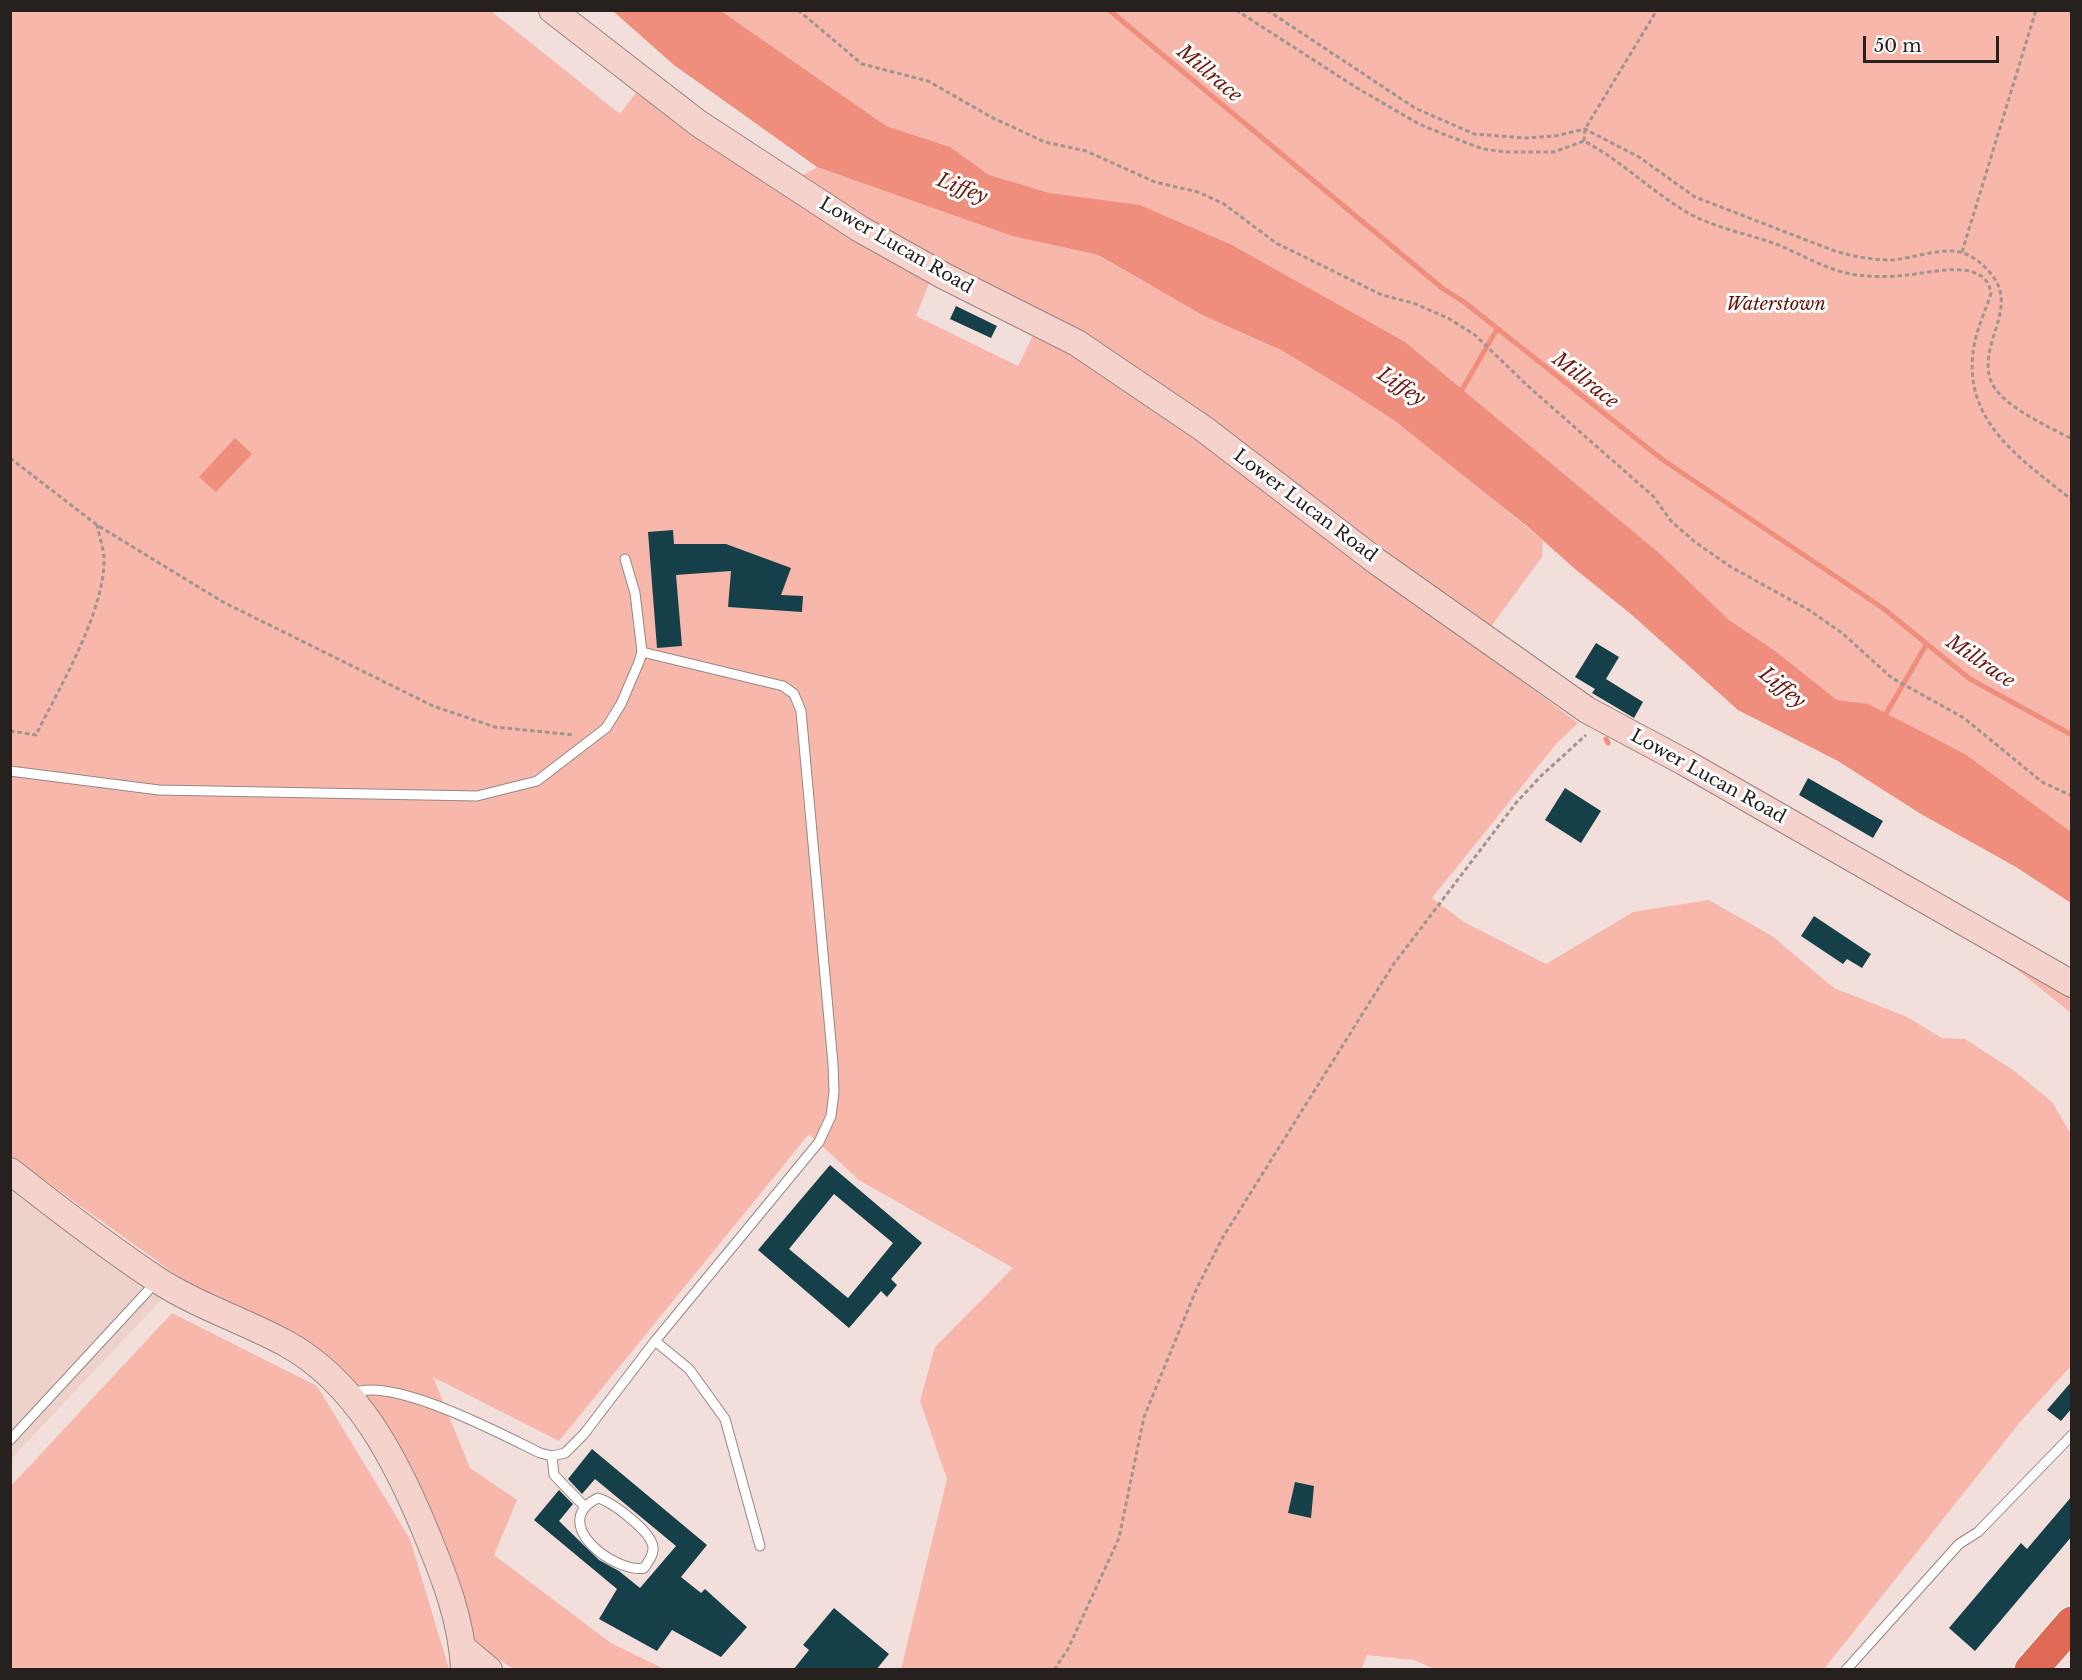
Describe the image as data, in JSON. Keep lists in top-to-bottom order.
{
  "streets": {
    "street": ["Lower Lucan Road"]
  },
  "water": ["Millrace", "Liffey"],
  "parks": ["Waterstown"],
  "scale_bar": "50 m"
}
